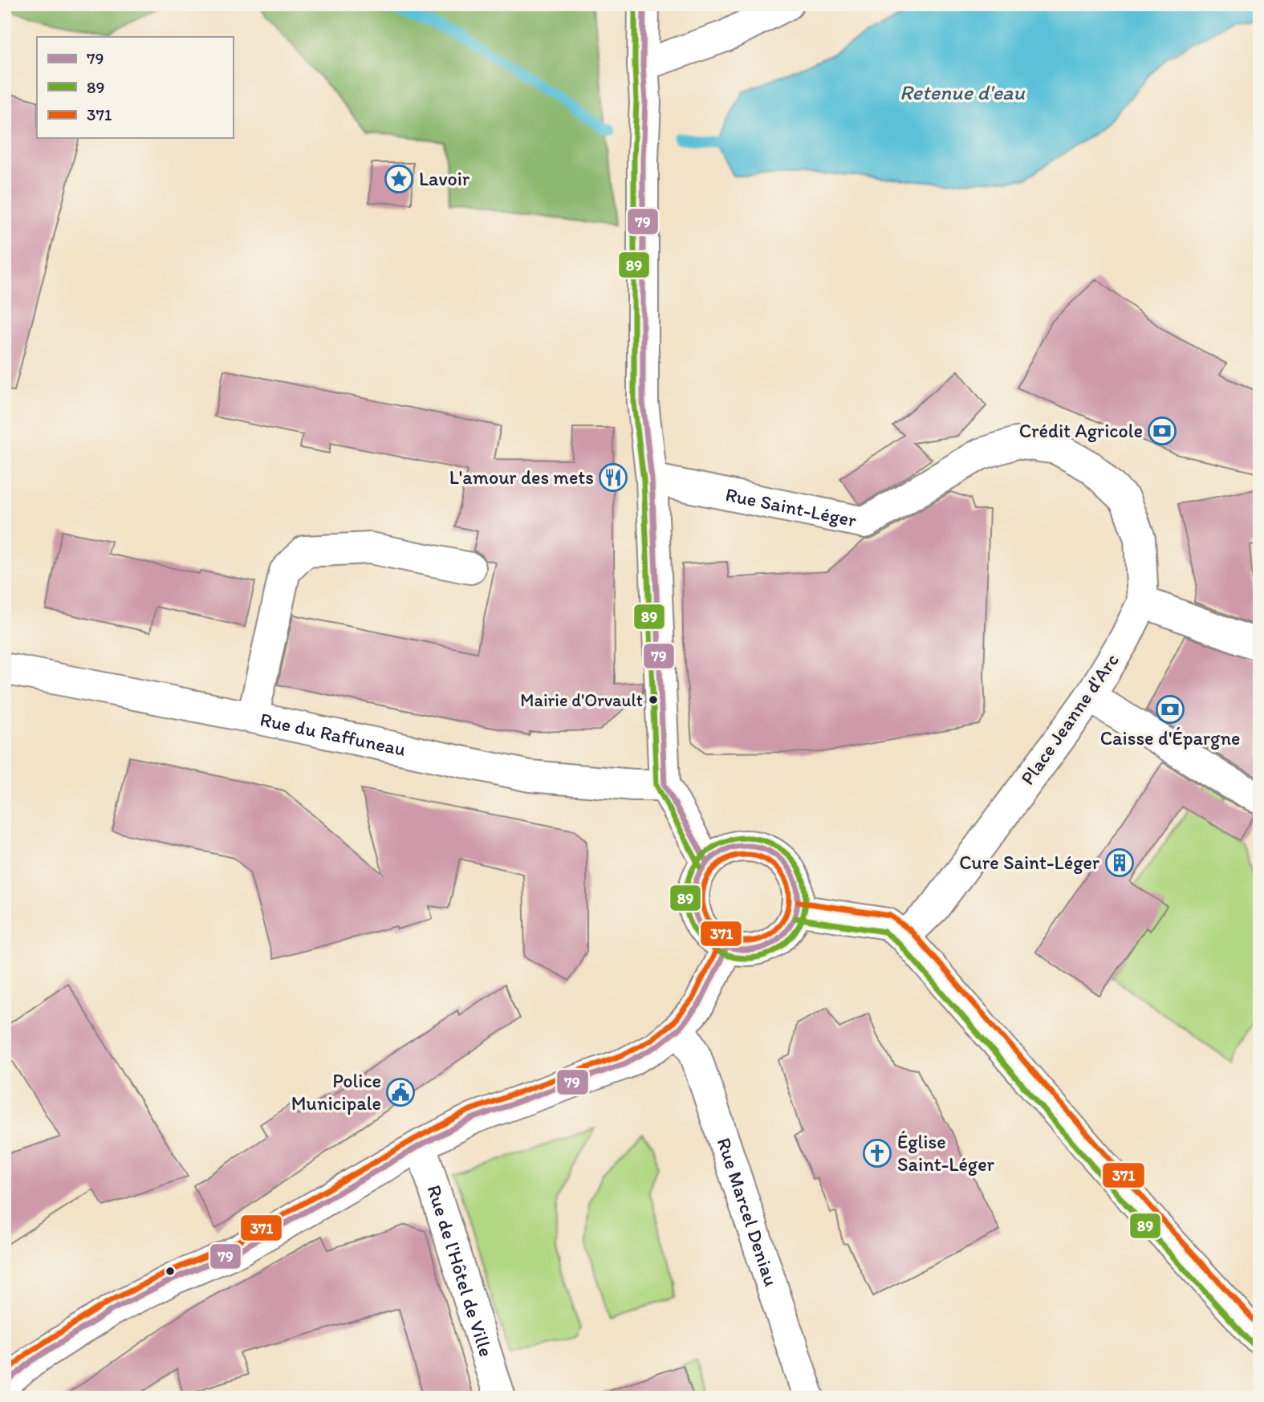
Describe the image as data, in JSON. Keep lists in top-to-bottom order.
{
  "streets": {
    "street": [
      "Rue Saint-Léger",
      "Place Jeanne d'Arc",
      "Rue du Raffuneau",
      "Rue Marcel Deniau",
      "Rue de l'Hôtel de Ville"
    ]
  },
  "crossings": [
    ["Rue Saint-Léger", "Place Jeanne d'Arc"]
  ],
  "water": ["Retenue d'eau"],
  "places": {
    "place": ["Lavoir"],
    "bank": ["Crédit Agricole", "Caisse d'Épargne"],
    "restaurant": ["L'amour des mets"],
    "other": ["Mairie d'Orvault"],
    "building": ["Cure Saint-Léger"],
    "public building": ["Police Municipale"],
    "church": ["Église Saint-Léger"]
  },
  "lines": ["transit line 79", "transit line 89", "transit line 371"],
  "legend": ["79", "89", "371"]
}
